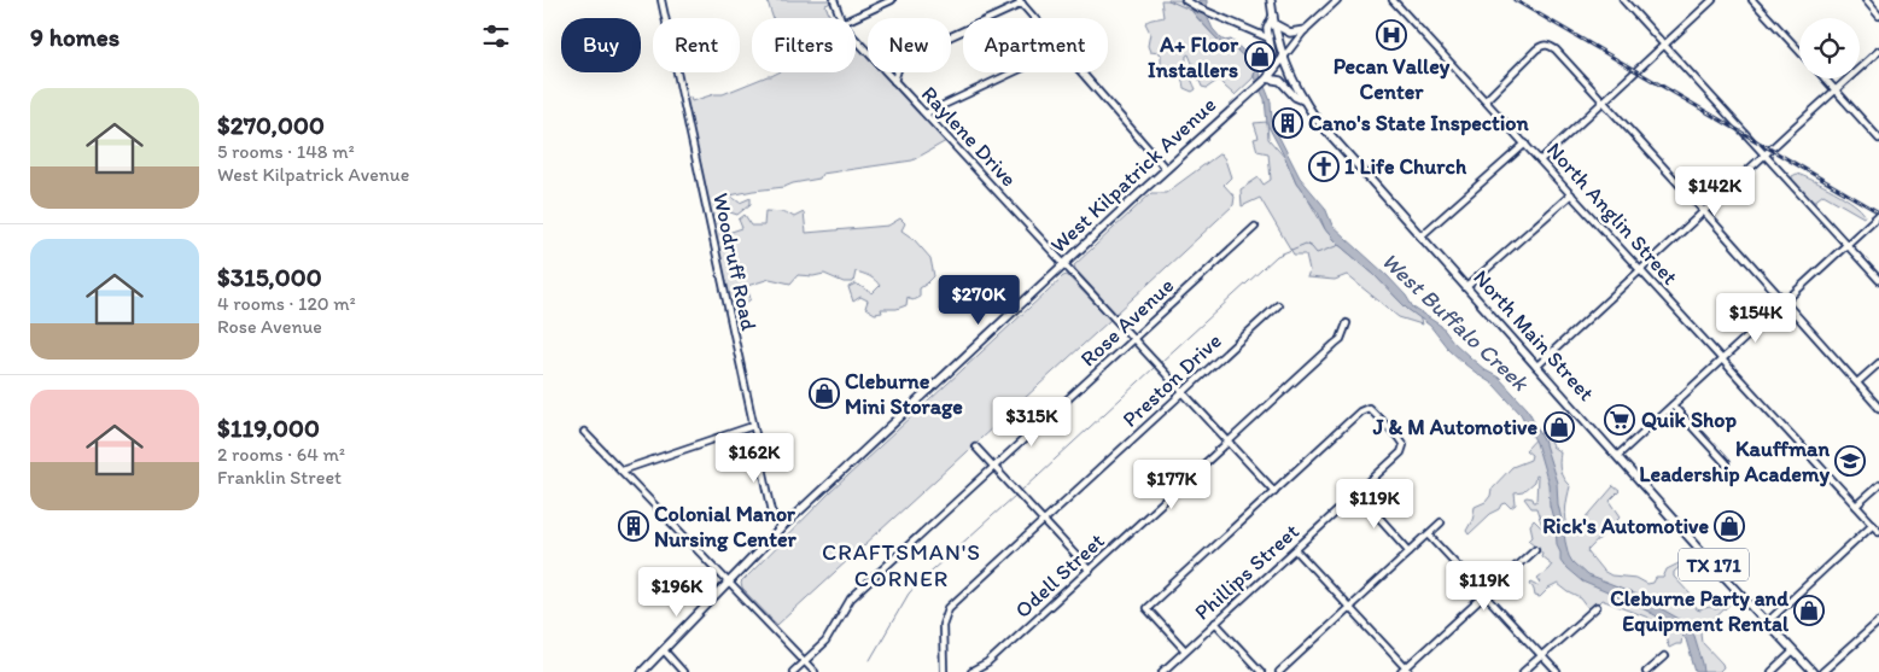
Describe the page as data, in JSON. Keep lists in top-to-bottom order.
{
  "streets": {
    "main road": ["West Kilpatrick Avenue", "North Main Street", "TX 171"],
    "street": [
      "Raylene Drive",
      "North Anglin Street",
      "Woodruff Road",
      "Rose Avenue",
      "Preston Drive",
      "Phillips Street",
      "Odell Street"
    ]
  },
  "crossings": [
    ["Raylene Drive", "West Kilpatrick Avenue"],
    ["Raylene Drive", "Rose Avenue"],
    ["Raylene Drive", "Preston Drive"],
    ["Raylene Drive", "Phillips Street"],
    ["Raylene Drive", "Odell Street"],
    ["West Kilpatrick Avenue", "Woodruff Road"],
    ["West Kilpatrick Avenue", "North Main Street"]
  ],
  "districts": ["CRAFTSMAN'S CORNER"],
  "water": ["West Buffalo Creek"],
  "places": {
    "hospital": ["Pecan Valley Center"],
    "shop": [
      "A+ Floor Installers",
      "Cleburne Mini Storage",
      "J & M Automotive",
      "Rick's Automotive",
      "Cleburne Party and Equipment Rental"
    ],
    "building": ["Cano's State Inspection", "Colonial Manor Nursing Center"],
    "church": ["1 Life Church"],
    "supermarket": ["Quik Shop"],
    "school or university": ["Kauffman Leadership Academy"]
  },
  "page": {
    "heading": "9 homes",
    "chip": [
      "Buy",
      "Rent",
      "Filters",
      "New",
      "Apartment"
    ],
    "list": [
      {
        "name": "$270,000",
        "note": "5 rooms · 148 m² · West Kilpatrick Avenue"
      },
      {
        "name": "$315,000",
        "note": "4 rooms · 120 m² · Rose Avenue"
      },
      {
        "name": "$119,000",
        "note": "2 rooms · 64 m² · Franklin Street"
      }
    ],
    "price": [
      "$142K",
      "$270K",
      "$154K",
      "$315K",
      "$162K",
      "$177K",
      "$119K",
      "$119K",
      "$196K"
    ]
  }
}
